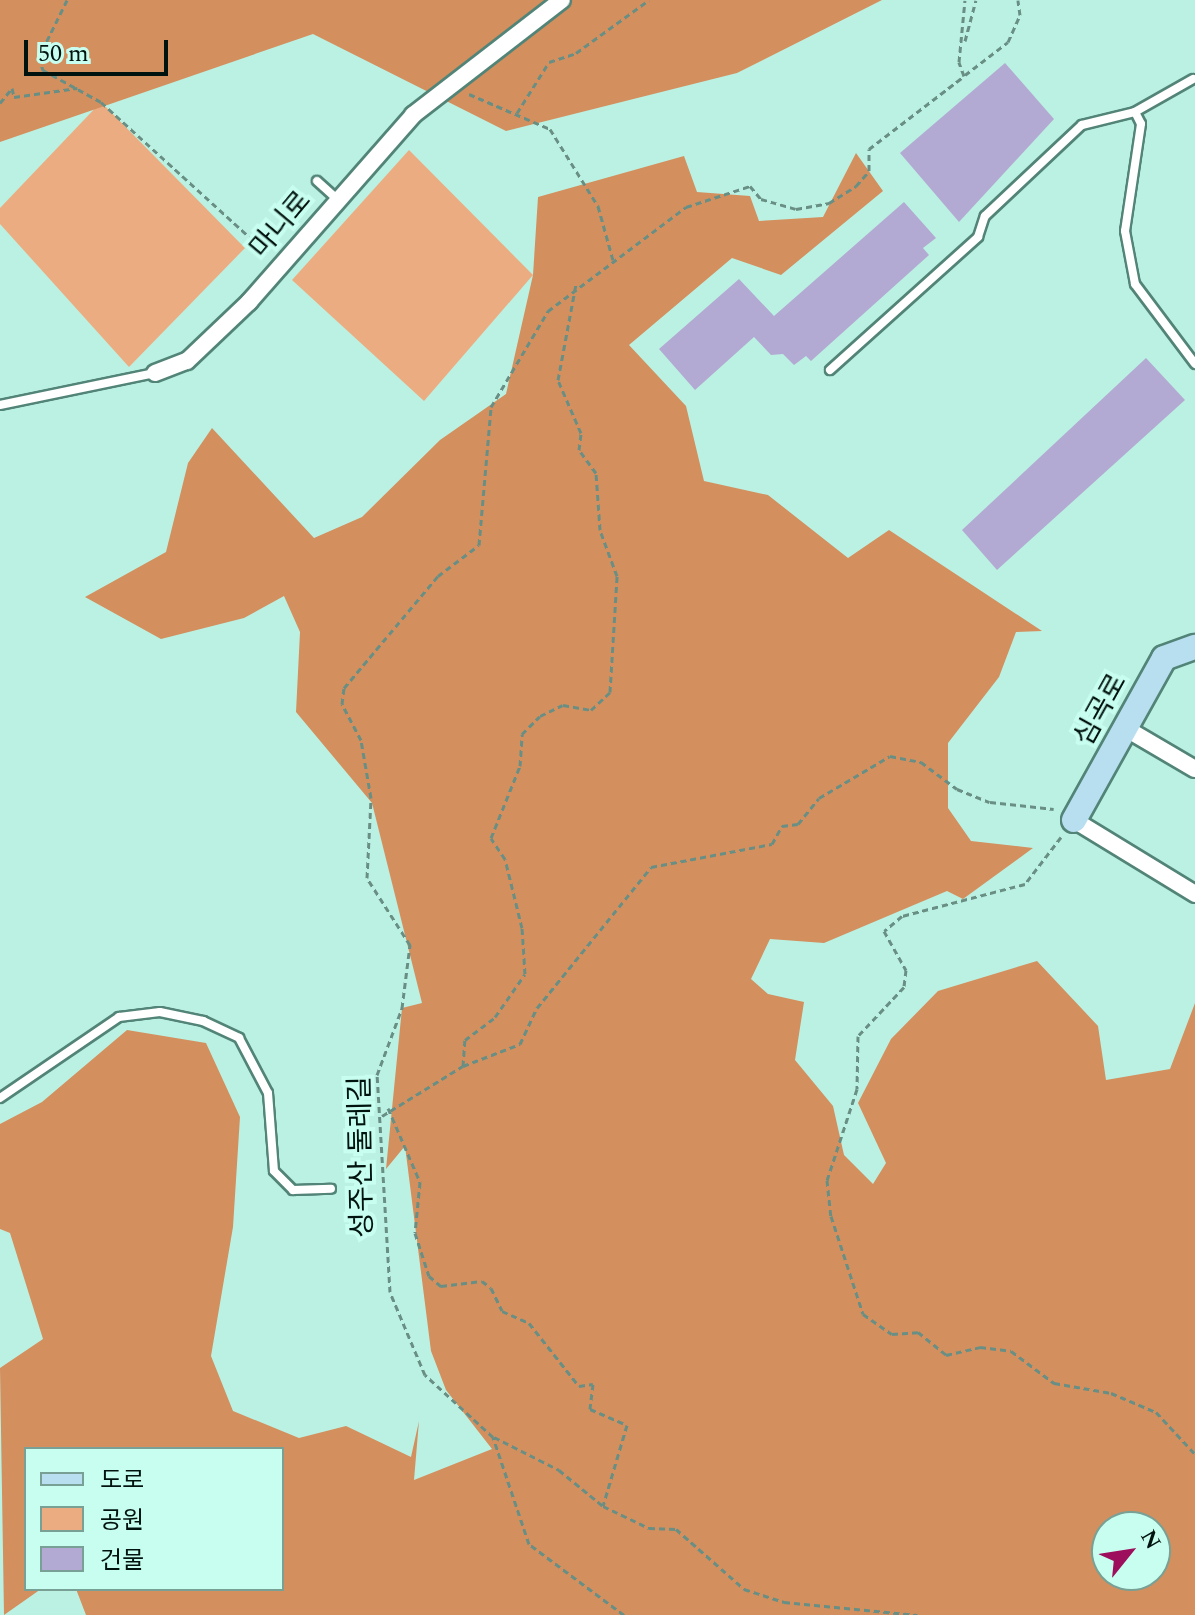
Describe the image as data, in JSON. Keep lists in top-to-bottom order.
{
  "streets": {
    "street": ["마니로", "심곡로"],
    "path": ["성주산 둘레길"]
  },
  "legend": ["도로", "공원", "건물"],
  "scale_bar": "50 m",
  "north": "top right"
}
